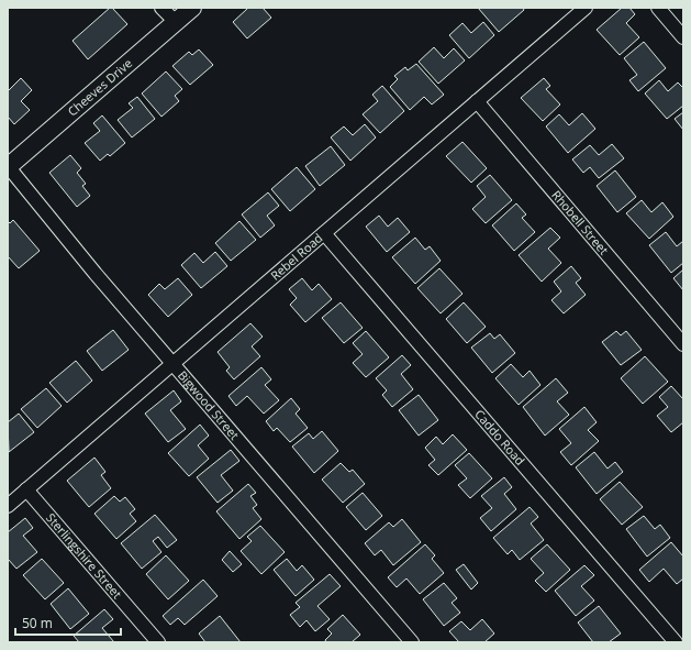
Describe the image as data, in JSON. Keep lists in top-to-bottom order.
{
  "streets": {
    "street": [
      "Cheeves Drive",
      "Rhobell Street",
      "Rebel Road",
      "Bigwood Street",
      "Caddo Road",
      "Sterlingshire Street"
    ]
  },
  "crossings": [
    ["Cheeves Drive", "Bigwood Street"],
    ["Rhobell Street", "Rebel Road"],
    ["Rebel Road", "Bigwood Street"],
    ["Rebel Road", "Caddo Road"],
    ["Rebel Road", "Sterlingshire Street"]
  ],
  "scale_bar": "50 m"
}
